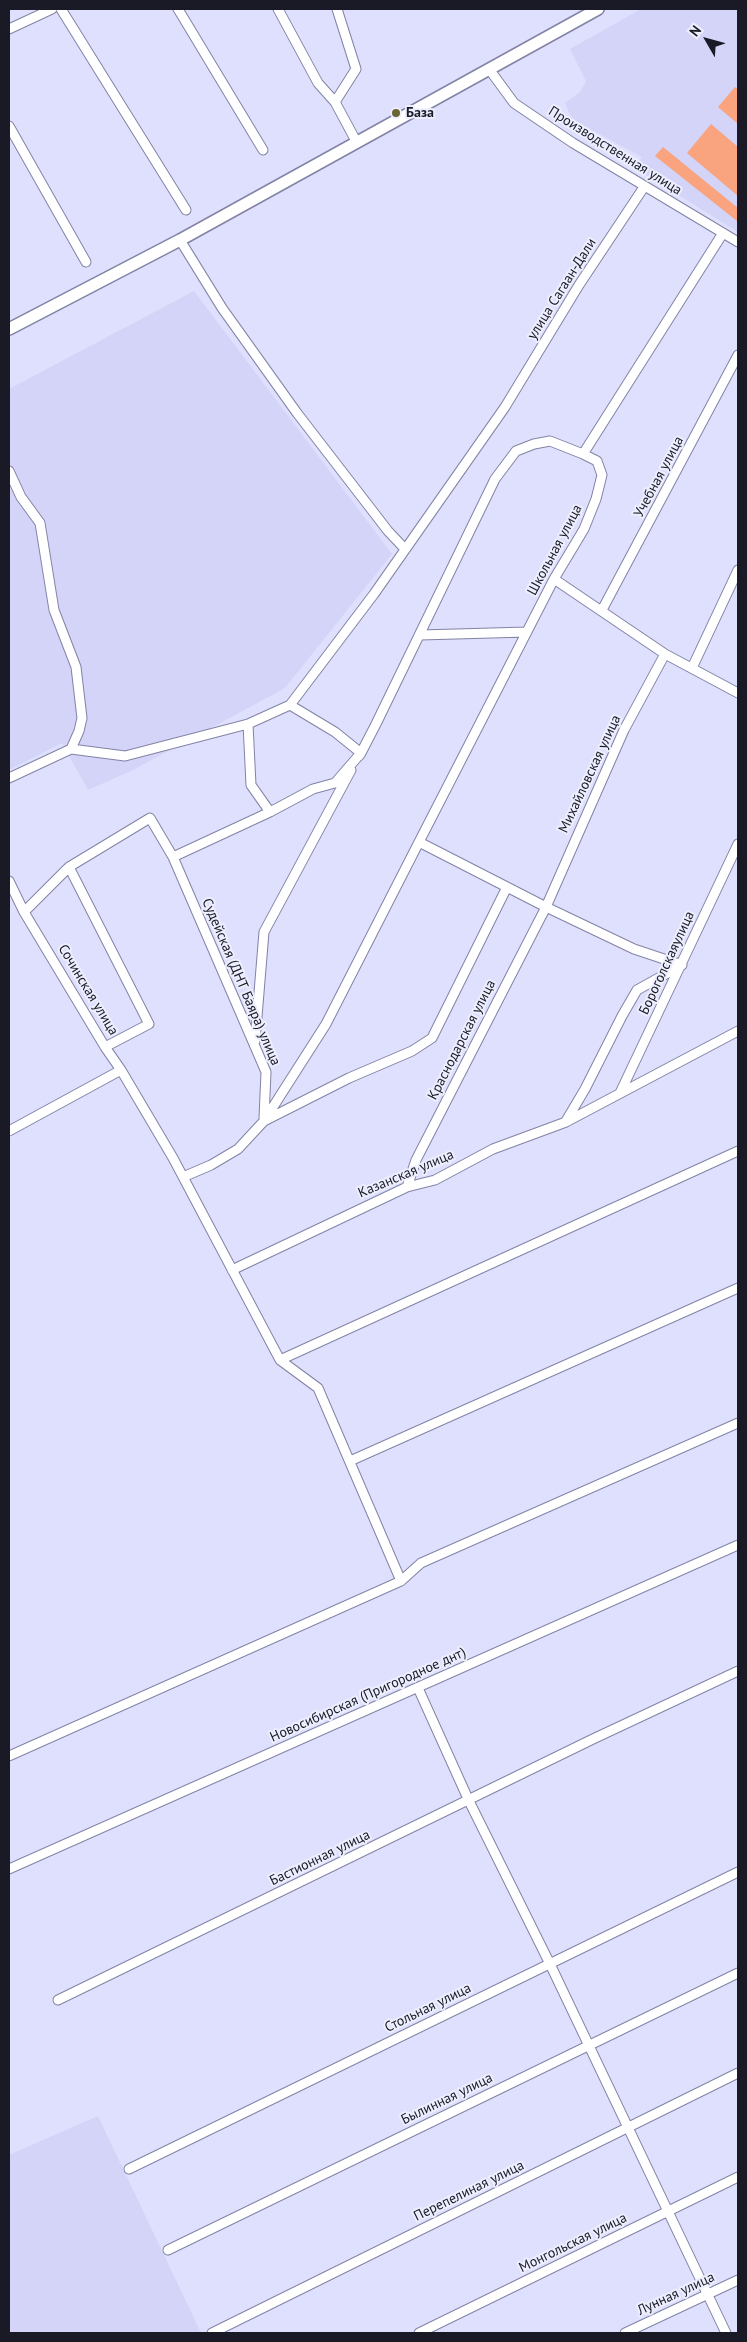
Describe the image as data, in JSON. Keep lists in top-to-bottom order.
{
  "streets": {
    "street": [
      "Производственная улица",
      "улица Сагаан-Дали",
      "Учебная улица",
      "Школьная улица",
      "Михайловская улица",
      "Бороголскаяулица",
      "Судейская (ДНТ Баяра) улица",
      "Сочинская улица",
      "Краснодарская улица",
      "Казанская улица",
      "Новосибирская (Пригородное днт)",
      "Бастионная улица",
      "Стольная улица",
      "Былинная улица",
      "Перепелиная улица",
      "Монгольская улица",
      "Лунная улица"
    ]
  },
  "crossings": [
    ["Производственная улица", "улица Сагаан-Дали"],
    ["Школьная улица", "Судейская (ДНТ Баяра) улица"],
    ["Михайловская улица", "Краснодарская улица"],
    ["Бороголскаяулица", "Казанская улица"],
    ["Судейская (ДНТ Баяра) улица", "Сочинская улица"],
    ["Краснодарская улица", "Казанская улица"]
  ],
  "places": ["База"],
  "north": "top left"
}
